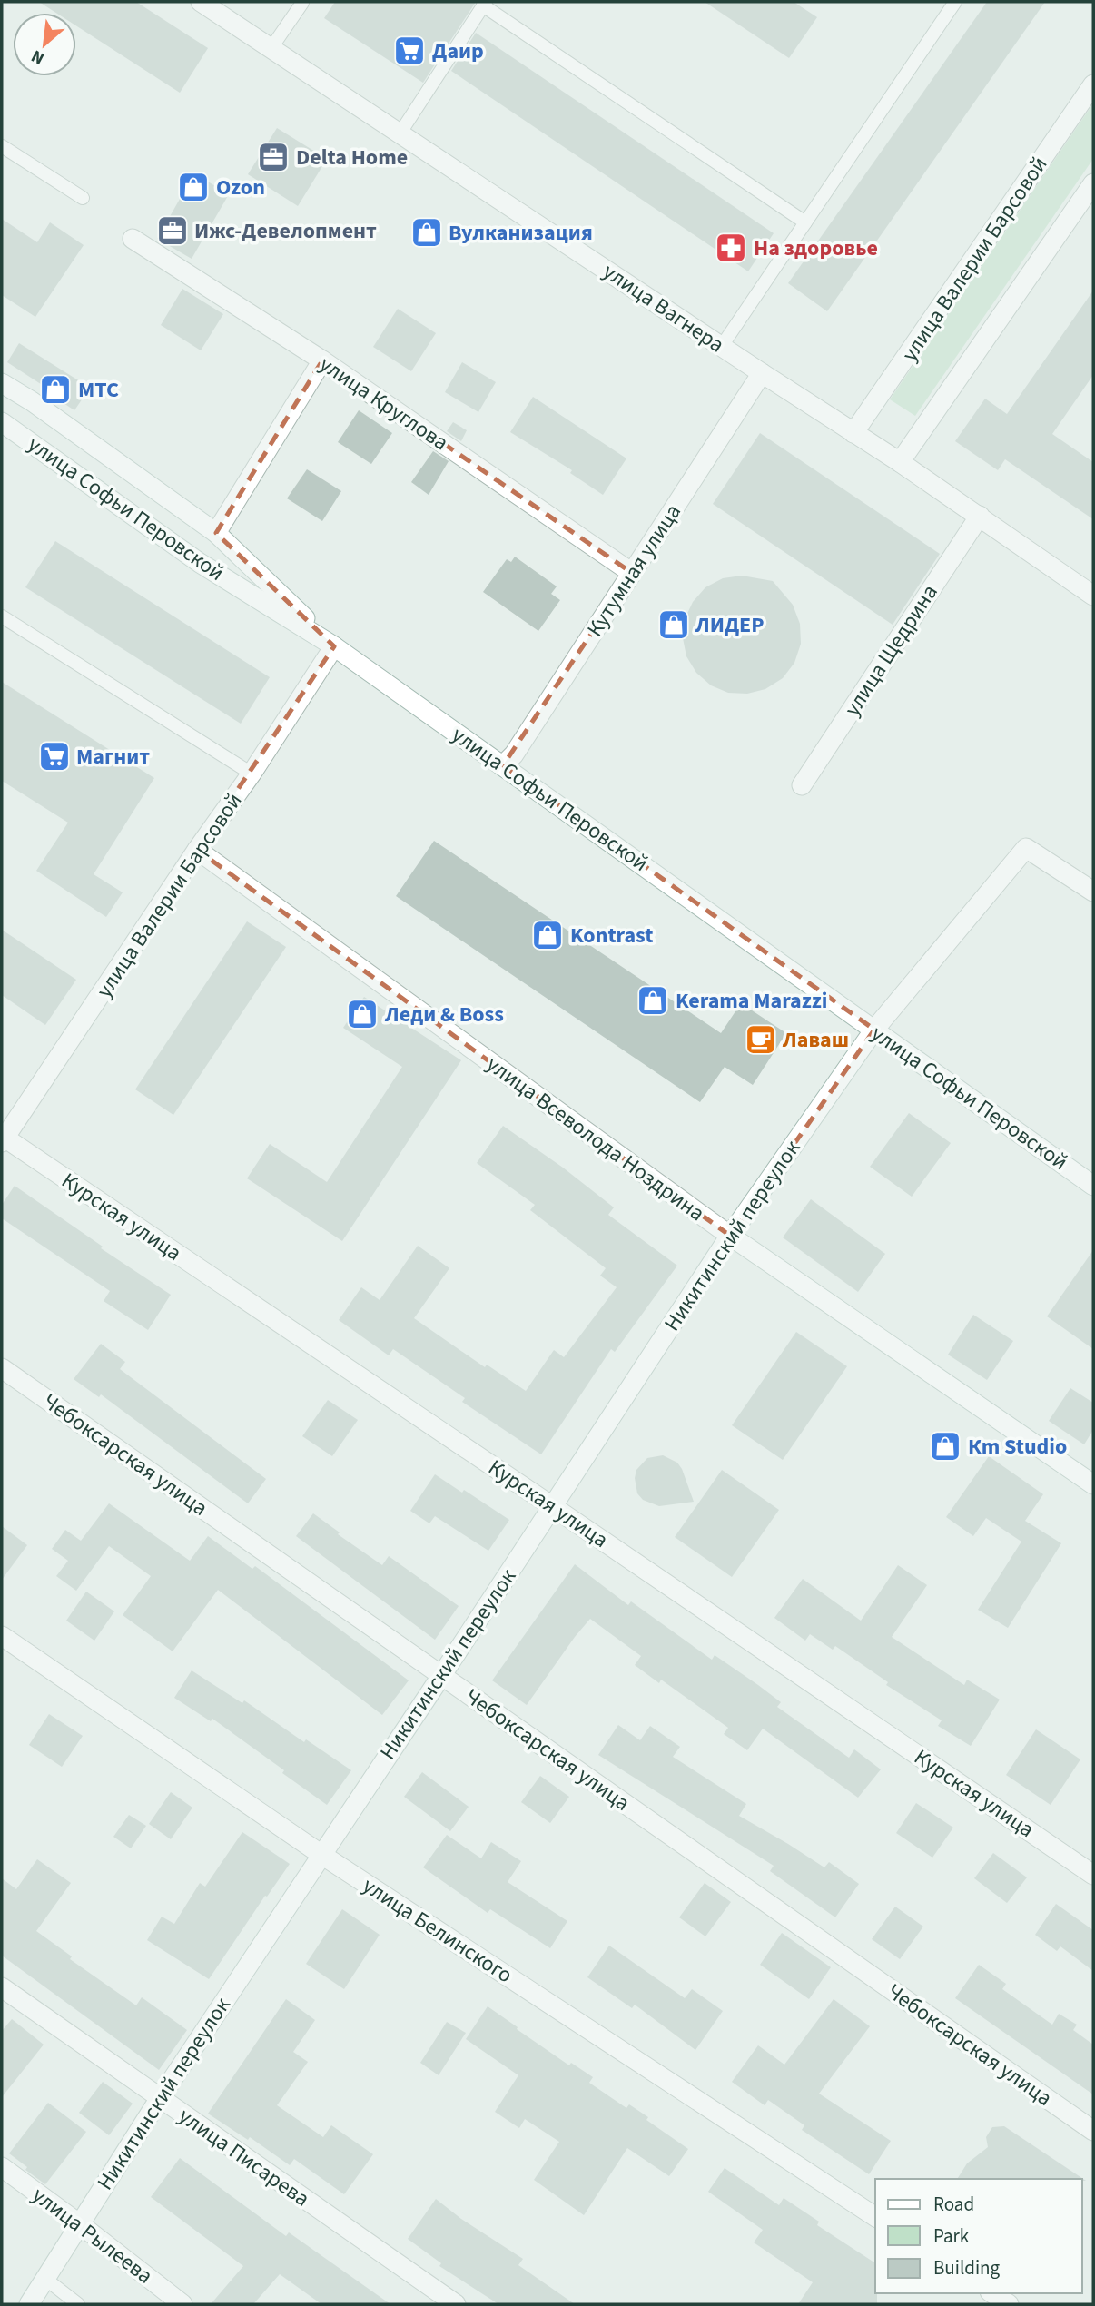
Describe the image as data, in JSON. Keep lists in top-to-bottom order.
{
  "streets": {
    "street": [
      "улица Валерии Барсовой",
      "улица Вагнера",
      "улица Круглова",
      "улица Софьи Перовской",
      "Кутумная улица",
      "улица Щедрина",
      "улица Всеволода Ноздрина",
      "Курская улица",
      "Никитинский переулок",
      "Чебоксарская улица",
      "улица Белинского",
      "улица Писарева",
      "улица Рылеева"
    ]
  },
  "crossings": [
    ["улица Валерии Барсовой", "улица Вагнера"],
    ["улица Валерии Барсовой", "улица Софьи Перовской"],
    ["улица Валерии Барсовой", "улица Всеволода Ноздрина"],
    ["улица Валерии Барсовой", "Курская улица"],
    ["улица Вагнера", "Кутумная улица"],
    ["улица Вагнера", "улица Щедрина"],
    ["улица Круглова", "Кутумная улица"],
    ["улица Софьи Перовской", "Кутумная улица"],
    ["улица Софьи Перовской", "Никитинский переулок"],
    ["улица Всеволода Ноздрина", "Никитинский переулок"],
    ["Курская улица", "Никитинский переулок"],
    ["Никитинский переулок", "Чебоксарская улица"],
    ["Никитинский переулок", "улица Белинского"],
    ["Никитинский переулок", "улица Писарева"],
    ["Никитинский переулок", "улица Рылеева"]
  ],
  "places": {
    "supermarket": ["Даир", "Магнит"],
    "office": ["Delta Home", "Ижс-Девелопмент"],
    "shop": [
      "Ozon",
      "Вулканизация",
      "МТС",
      "ЛИДЕР",
      "Kontrast",
      "Kerama Marazzi",
      "Леди & Boss",
      "Кm Studio"
    ],
    "pharmacy": ["На здоровье"],
    "cafe": ["Лаваш"]
  },
  "legend": ["Road", "Park", "Building"],
  "north": "bottom left"
}
